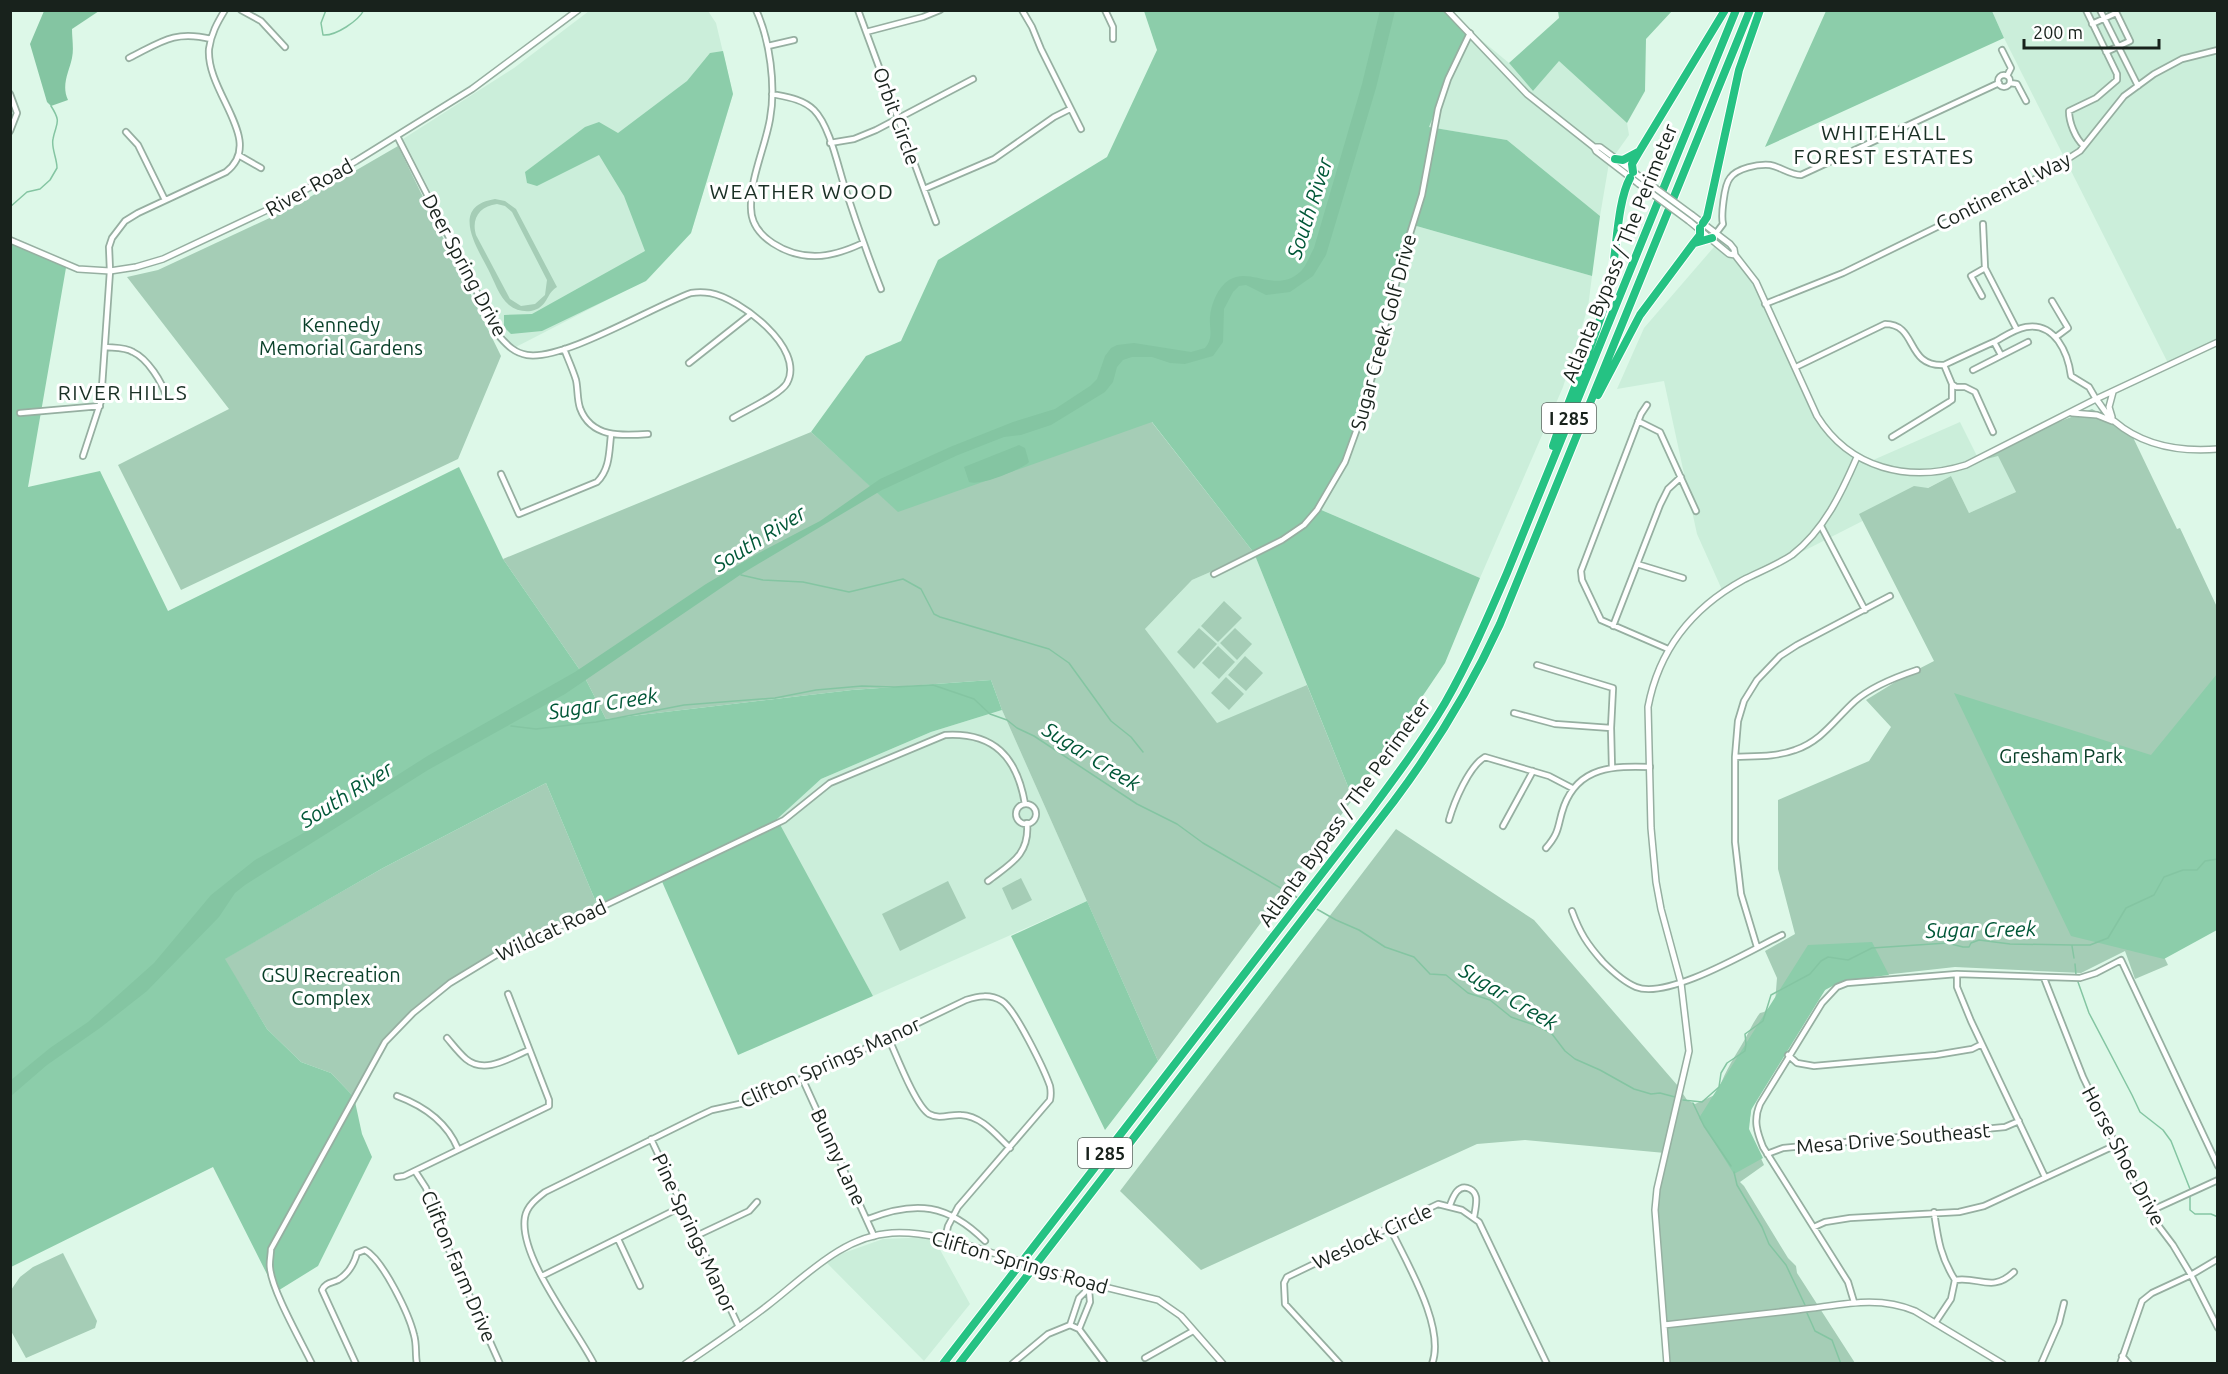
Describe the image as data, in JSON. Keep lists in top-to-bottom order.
{
  "streets": {
    "highway": ["Atlanta Bypass / The Perimeter", "I 285"],
    "street": [
      "Orbit Circle",
      "River Road",
      "Continental Way",
      "Deer Spring Drive",
      "Sugar Creek Golf Drive",
      "Wildcat Road",
      "Clifton Springs Manor",
      "Mesa Drive Southeast",
      "Horse Shoe Drive",
      "Bunny Lane",
      "Pine Springs Manor",
      "Weslock Circle",
      "Clifton Springs Road",
      "Clifton Farm Drive"
    ]
  },
  "crossings": [
    ["River Road", "Deer Spring Drive"],
    ["Clifton Springs Manor", "Bunny Lane"],
    ["Clifton Springs Manor", "Pine Springs Manor"],
    ["Clifton Springs Manor", "Clifton Springs Road"],
    ["Bunny Lane", "Clifton Springs Road"],
    ["Pine Springs Manor", "Clifton Springs Road"]
  ],
  "districts": ["WHITEHALL FOREST ESTATES", "WEATHER WOOD", "RIVER HILLS"],
  "water": ["South River", "Sugar Creek"],
  "parks": ["Kennedy Memorial Gardens", "Gresham Park", "GSU Recreation Complex"],
  "scale_bar": "200 m"
}
